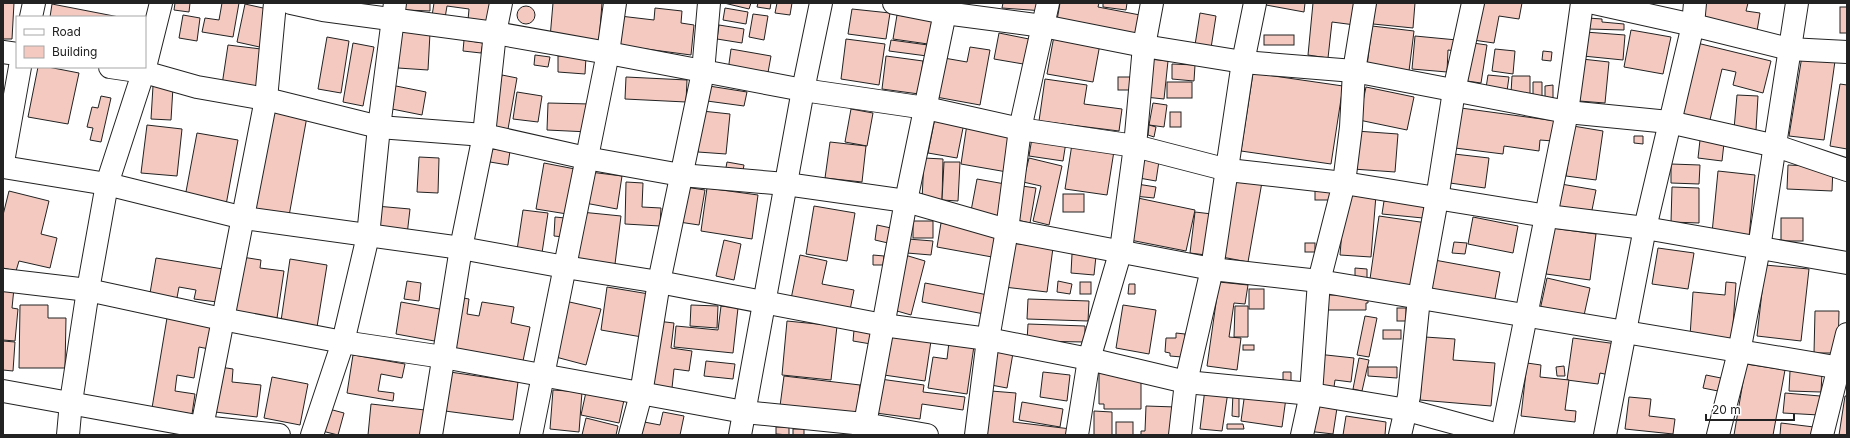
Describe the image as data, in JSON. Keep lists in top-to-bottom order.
{
  "legend": ["Road", "Building"],
  "scale_bar": "20 m"
}
